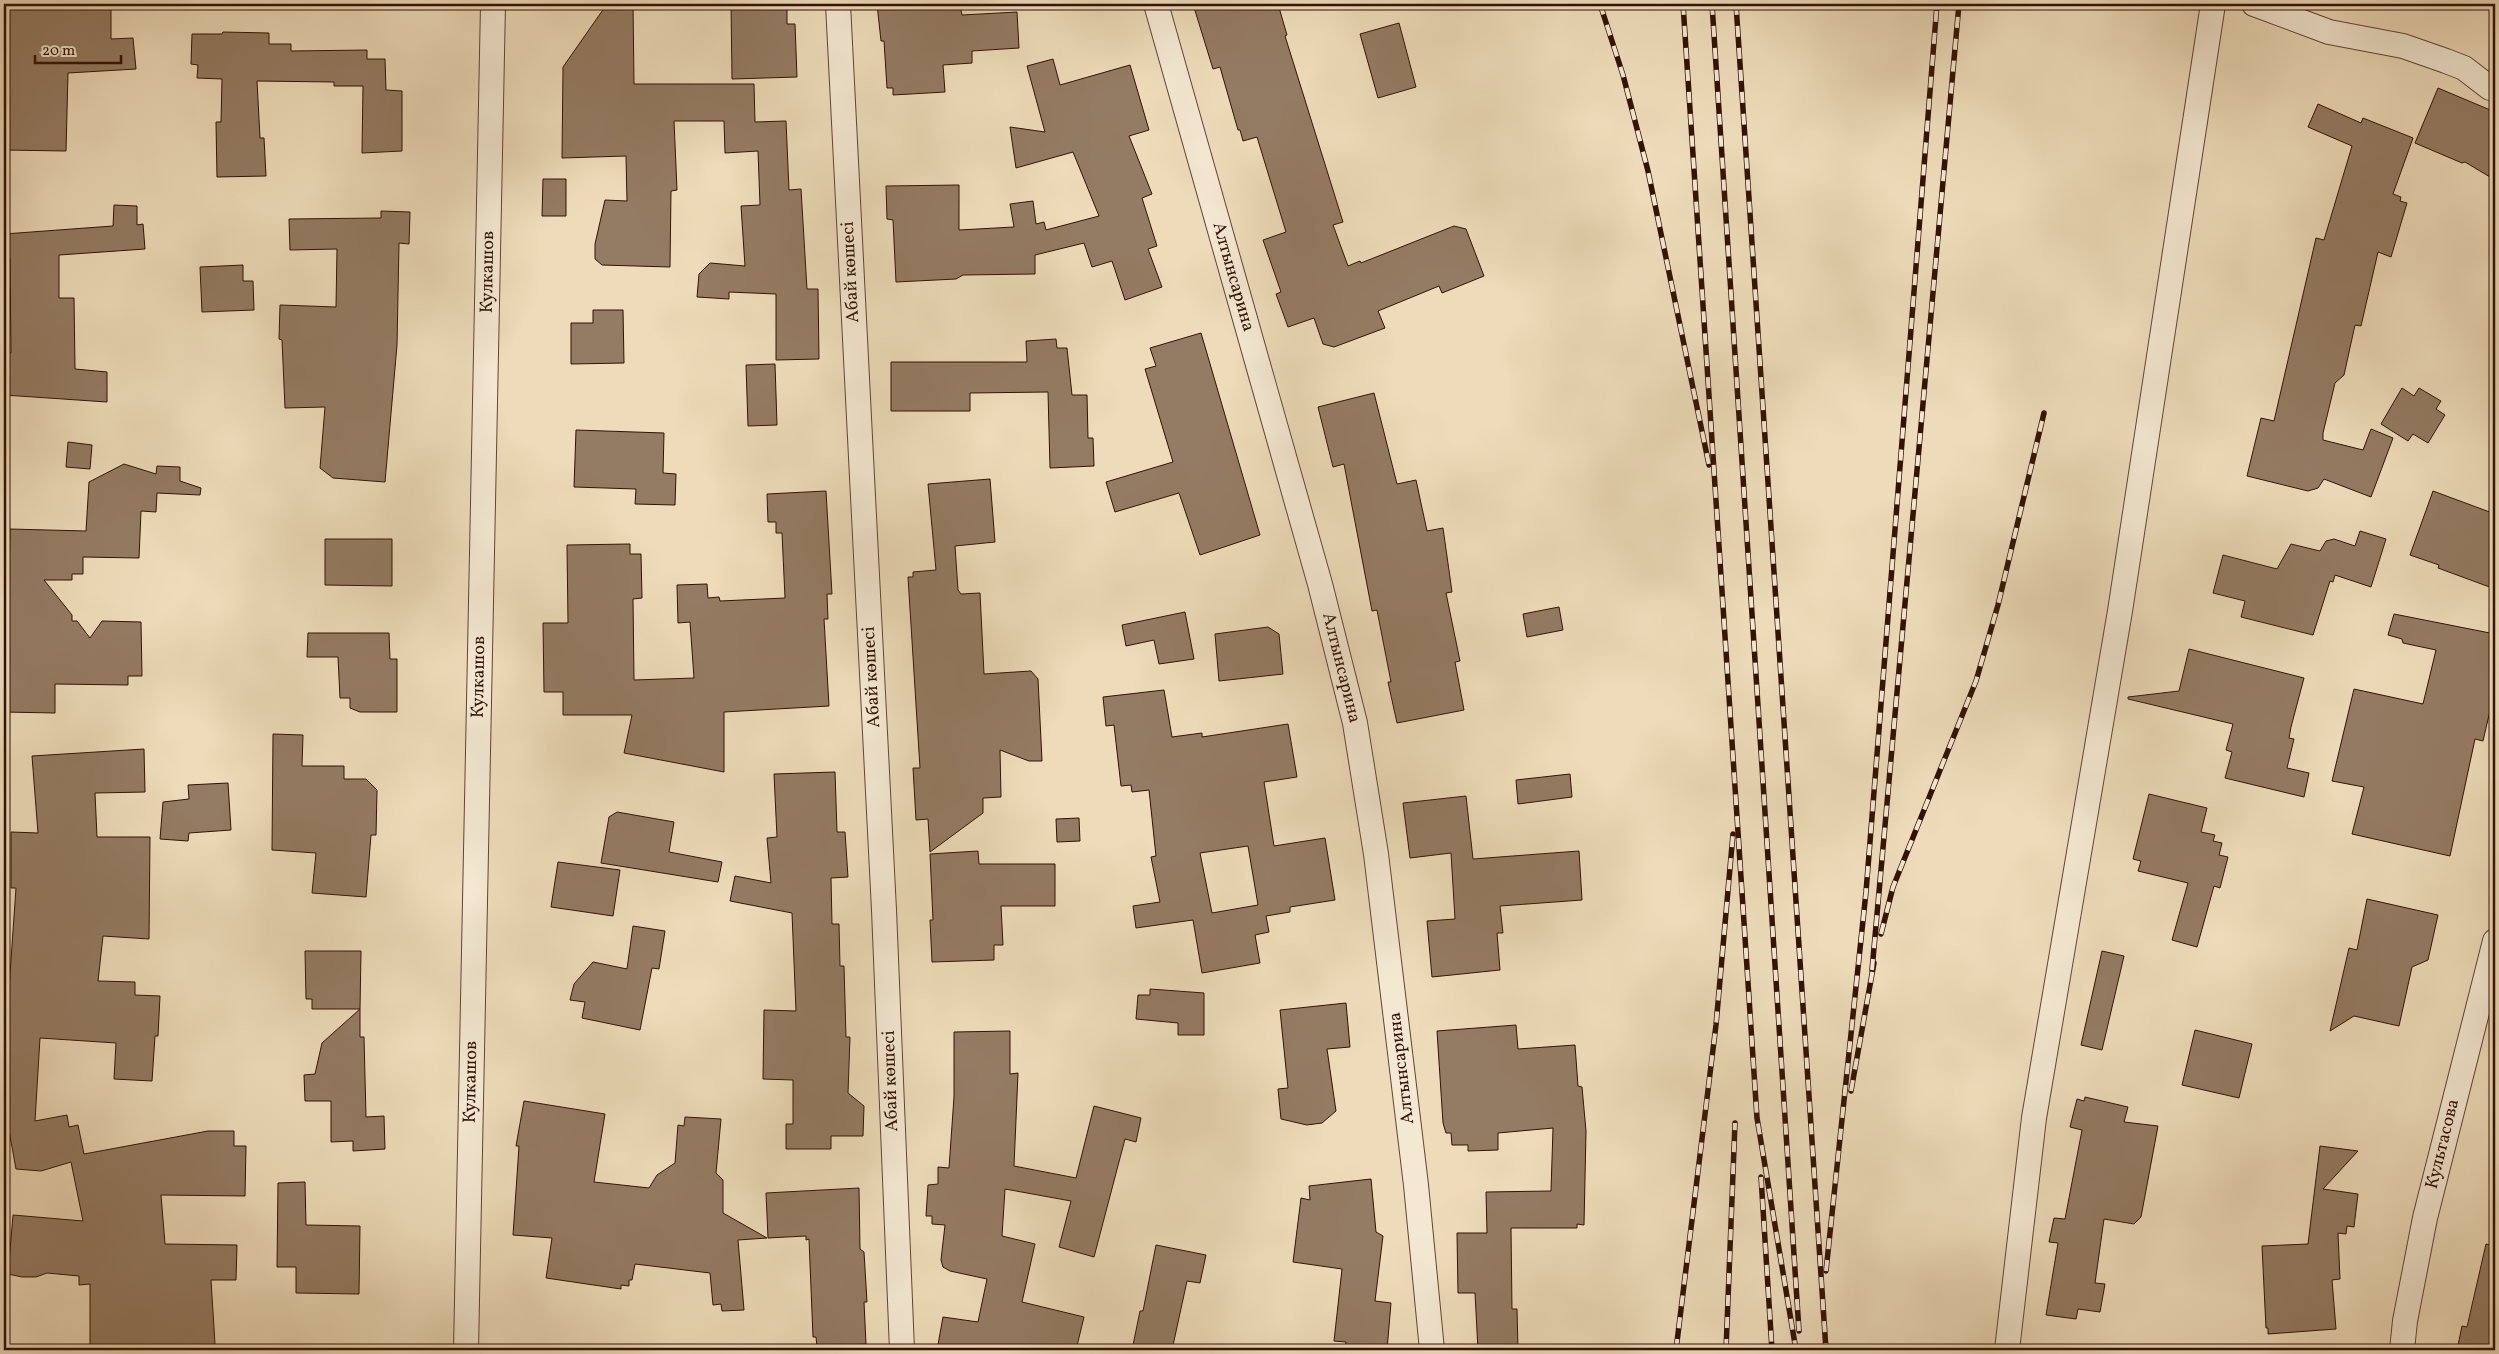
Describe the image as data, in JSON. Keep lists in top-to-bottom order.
{
  "streets": {
    "street": [
      "Кулкашов",
      "Абай көшесі",
      "Алтынсарина",
      "Культасова"
    ]
  },
  "scale_bar": "20 m"
}
